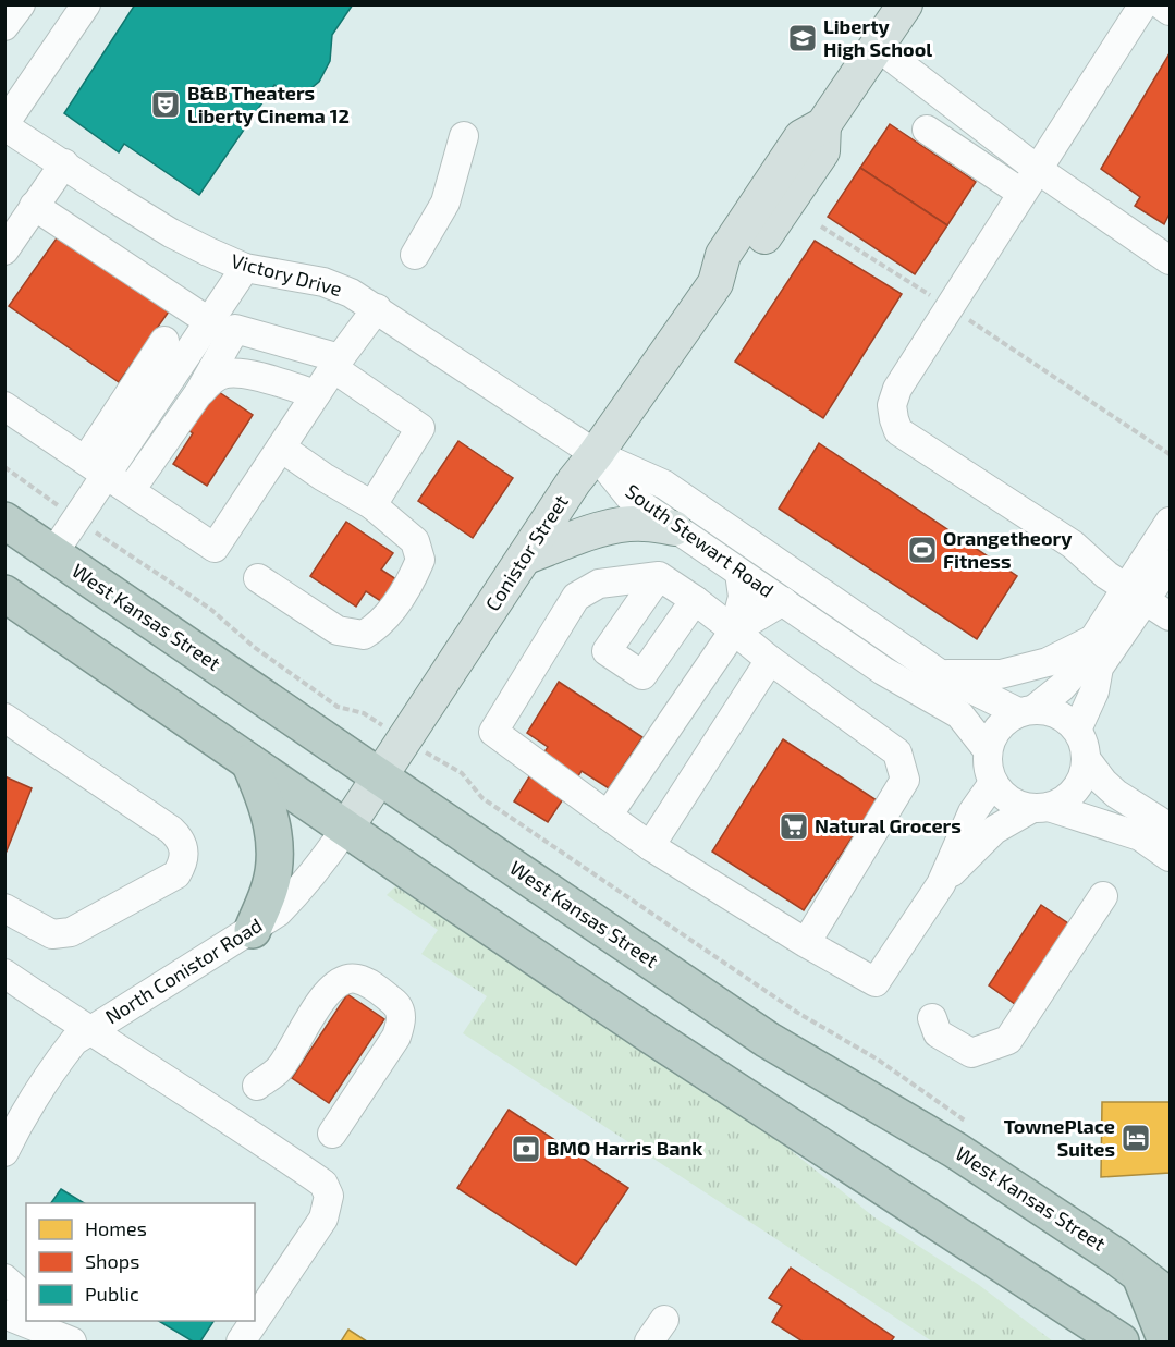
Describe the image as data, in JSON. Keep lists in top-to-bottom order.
{
  "streets": {
    "highway": ["West Kansas Street"],
    "main road": ["Conistor Street"],
    "street": ["Victory Drive", "South Stewart Road", "North Conistor Road"]
  },
  "crossings": [
    ["Victory Drive", "South Stewart Road"],
    ["Victory Drive", "Conistor Street"],
    ["South Stewart Road", "Conistor Street"],
    ["Conistor Street", "West Kansas Street"],
    ["Conistor Street", "North Conistor Road"]
  ],
  "places": {
    "school or university": ["Liberty High School"],
    "theatre": ["B&B Theaters Liberty Cinema 12"],
    "sports": ["Orangetheory Fitness"],
    "supermarket": ["Natural Grocers"],
    "hotel": ["TownePlace Suites"],
    "bank": ["BMO Harris Bank"]
  },
  "legend": ["Homes", "Shops", "Public"]
}
